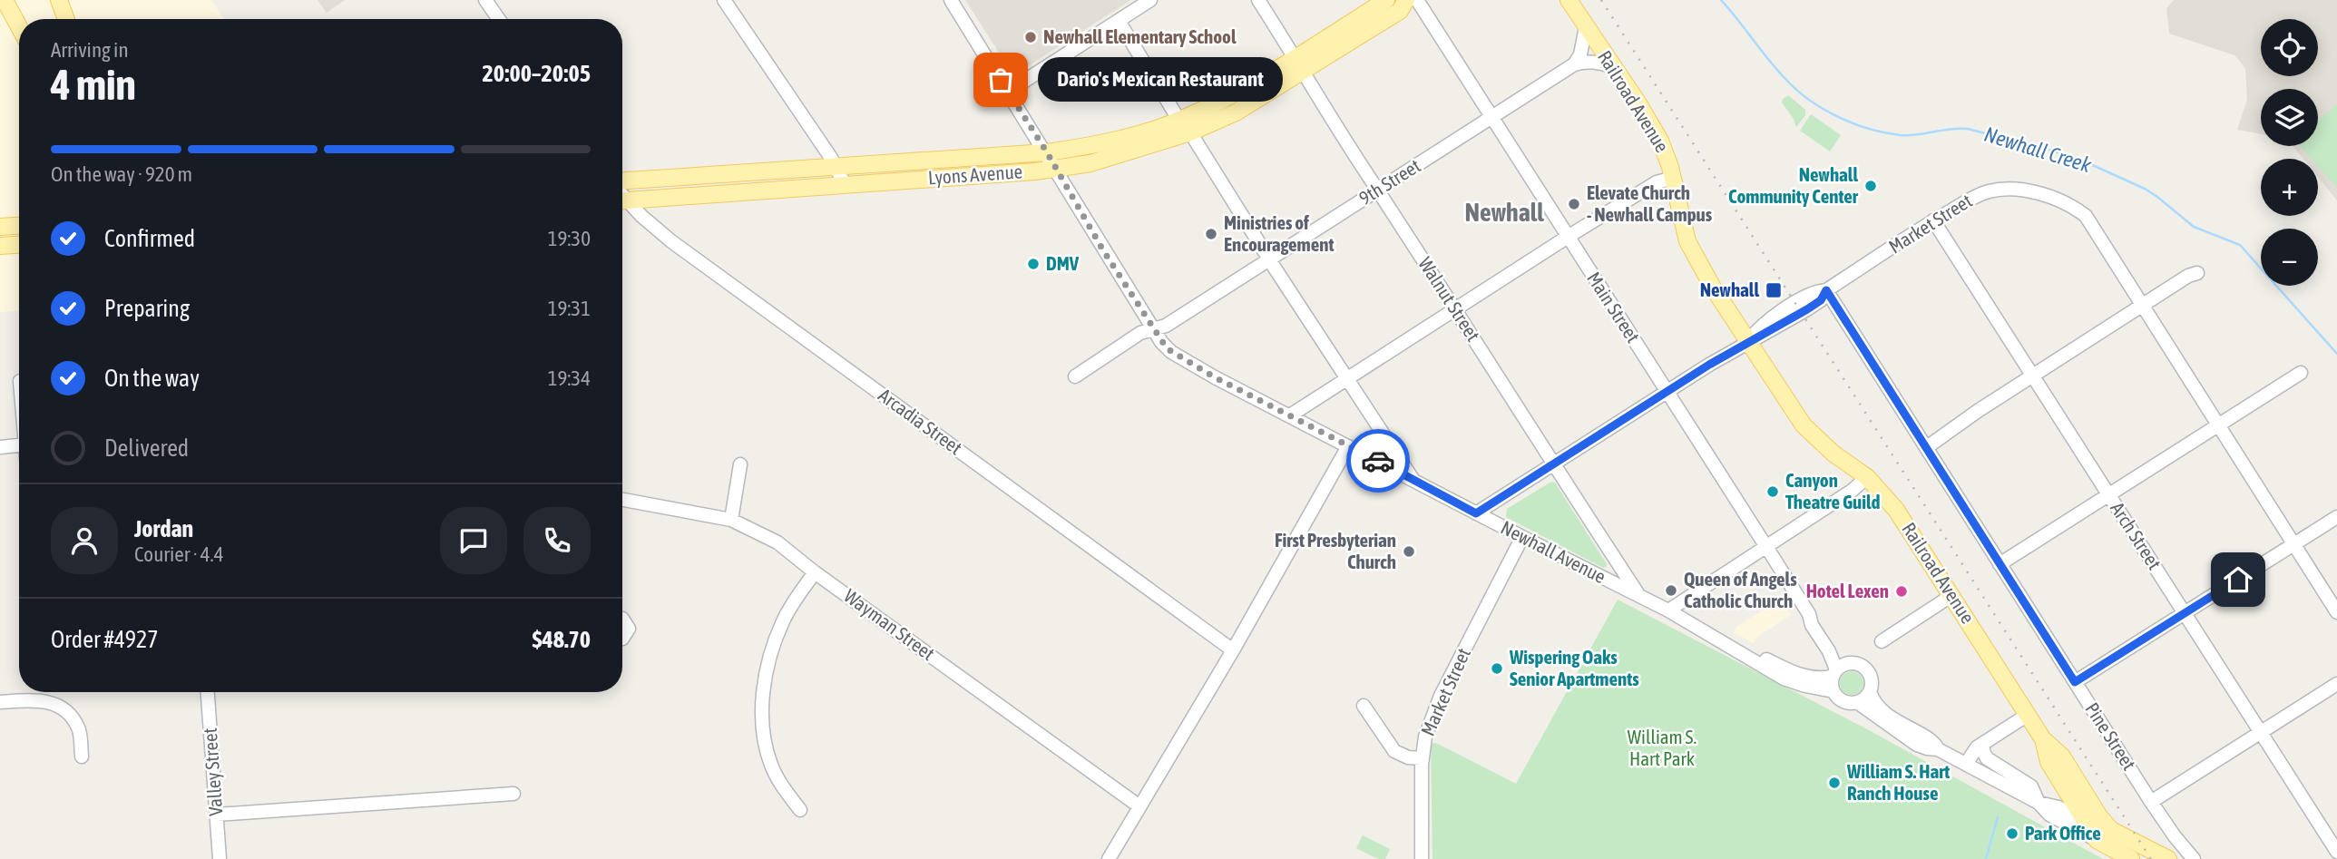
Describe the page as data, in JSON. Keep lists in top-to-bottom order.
{
  "streets": {
    "main road": ["Railroad Avenue", "Lyons Avenue"],
    "street": [
      "9th Street",
      "Market Street",
      "Walnut Street",
      "Main Street",
      "Arcadia Street",
      "Arch Street",
      "Newhall Avenue",
      "Wayman Street",
      "Pine Street",
      "Valley Street"
    ]
  },
  "crossings": [
    ["Railroad Avenue", "Market Street"],
    ["Lyons Avenue", "Walnut Street"],
    ["Lyons Avenue", "Newhall Avenue"],
    ["9th Street", "Walnut Street"],
    ["9th Street", "Main Street"],
    ["9th Street", "Newhall Avenue"],
    ["Market Street", "Walnut Street"],
    ["Market Street", "Main Street"],
    ["Market Street", "Arch Street"],
    ["Market Street", "Newhall Avenue"],
    ["Market Street", "Pine Street"],
    ["Walnut Street", "Newhall Avenue"],
    ["Main Street", "Newhall Avenue"]
  ],
  "districts": ["Newhall"],
  "water": ["Newhall Creek"],
  "parks": ["William S. Hart Park"],
  "places": {
    "other": [
      "Newhall Elementary School",
      "Dario's Mexican Restaurant",
      "Newhall Community Center",
      "Elevate Church - Newhall Campus",
      "Ministries of Encouragement",
      "DMV",
      "Canyon Theatre Guild",
      "First Presbyterian Church",
      "Queen of Angels Catholic Church",
      "Hotel Lexen",
      "Wispering Oaks Senior Apartments",
      "William S. Hart Ranch House",
      "Park Office"
    ],
    "transit": ["Newhall"]
  },
  "page": {
    "map_buttons": ["+", "−"],
    "heading": ["4 min", "Arriving in", "20:00–20:05"],
    "panel": [
      "Jordan",
      "Courier · 4.4",
      "Order #4927",
      "$48.70"
    ],
    "bubble": "Dario's Mexican Restaurant",
    "bar": "On the way · 920 m",
    "list": [
      ["Confirmed", "19:30"],
      ["Preparing", "19:31"],
      ["On the way", "19:34"],
      "Delivered"
    ]
  }
}
